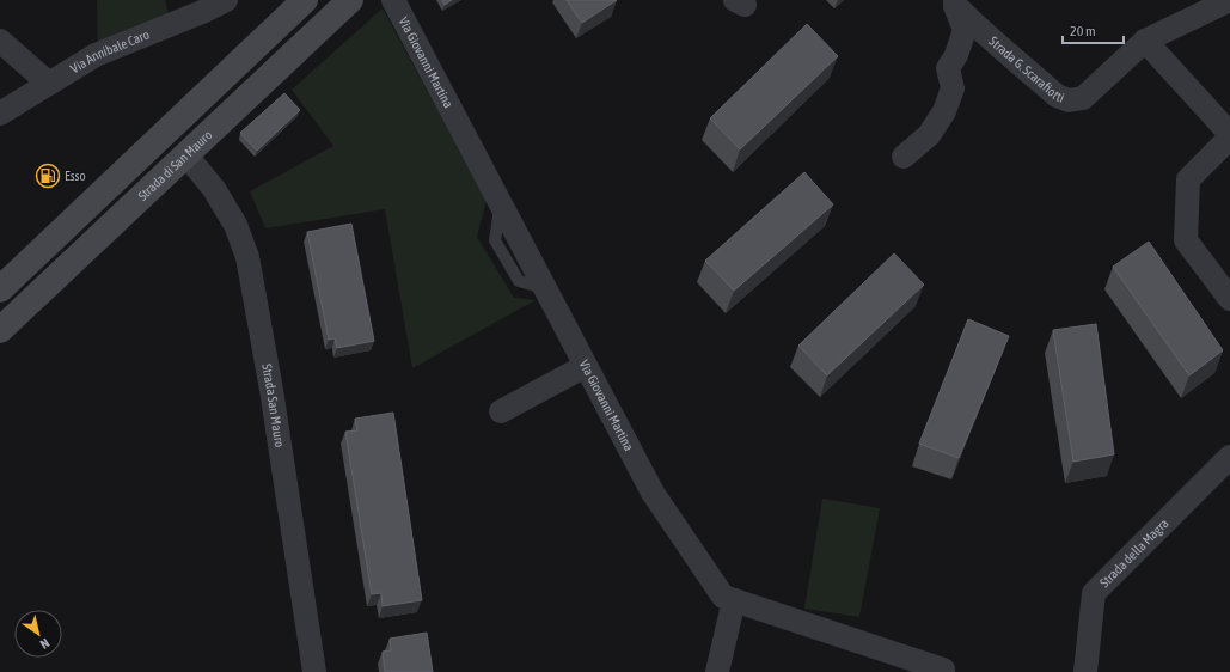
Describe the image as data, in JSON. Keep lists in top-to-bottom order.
{
  "streets": {
    "main road": ["Strada di San Mauro"],
    "street": [
      "Via Annibale Caro",
      "Via Giovanni Martina",
      "Strada G. Scarafiotti",
      "Strada San Mauro",
      "Strada della Magra"
    ]
  },
  "crossings": [
    ["Strada di San Mauro", "Strada San Mauro"]
  ],
  "places": {
    "fuel station": ["Esso"]
  },
  "scale_bar": "20 m",
  "north": "bottom right"
}
